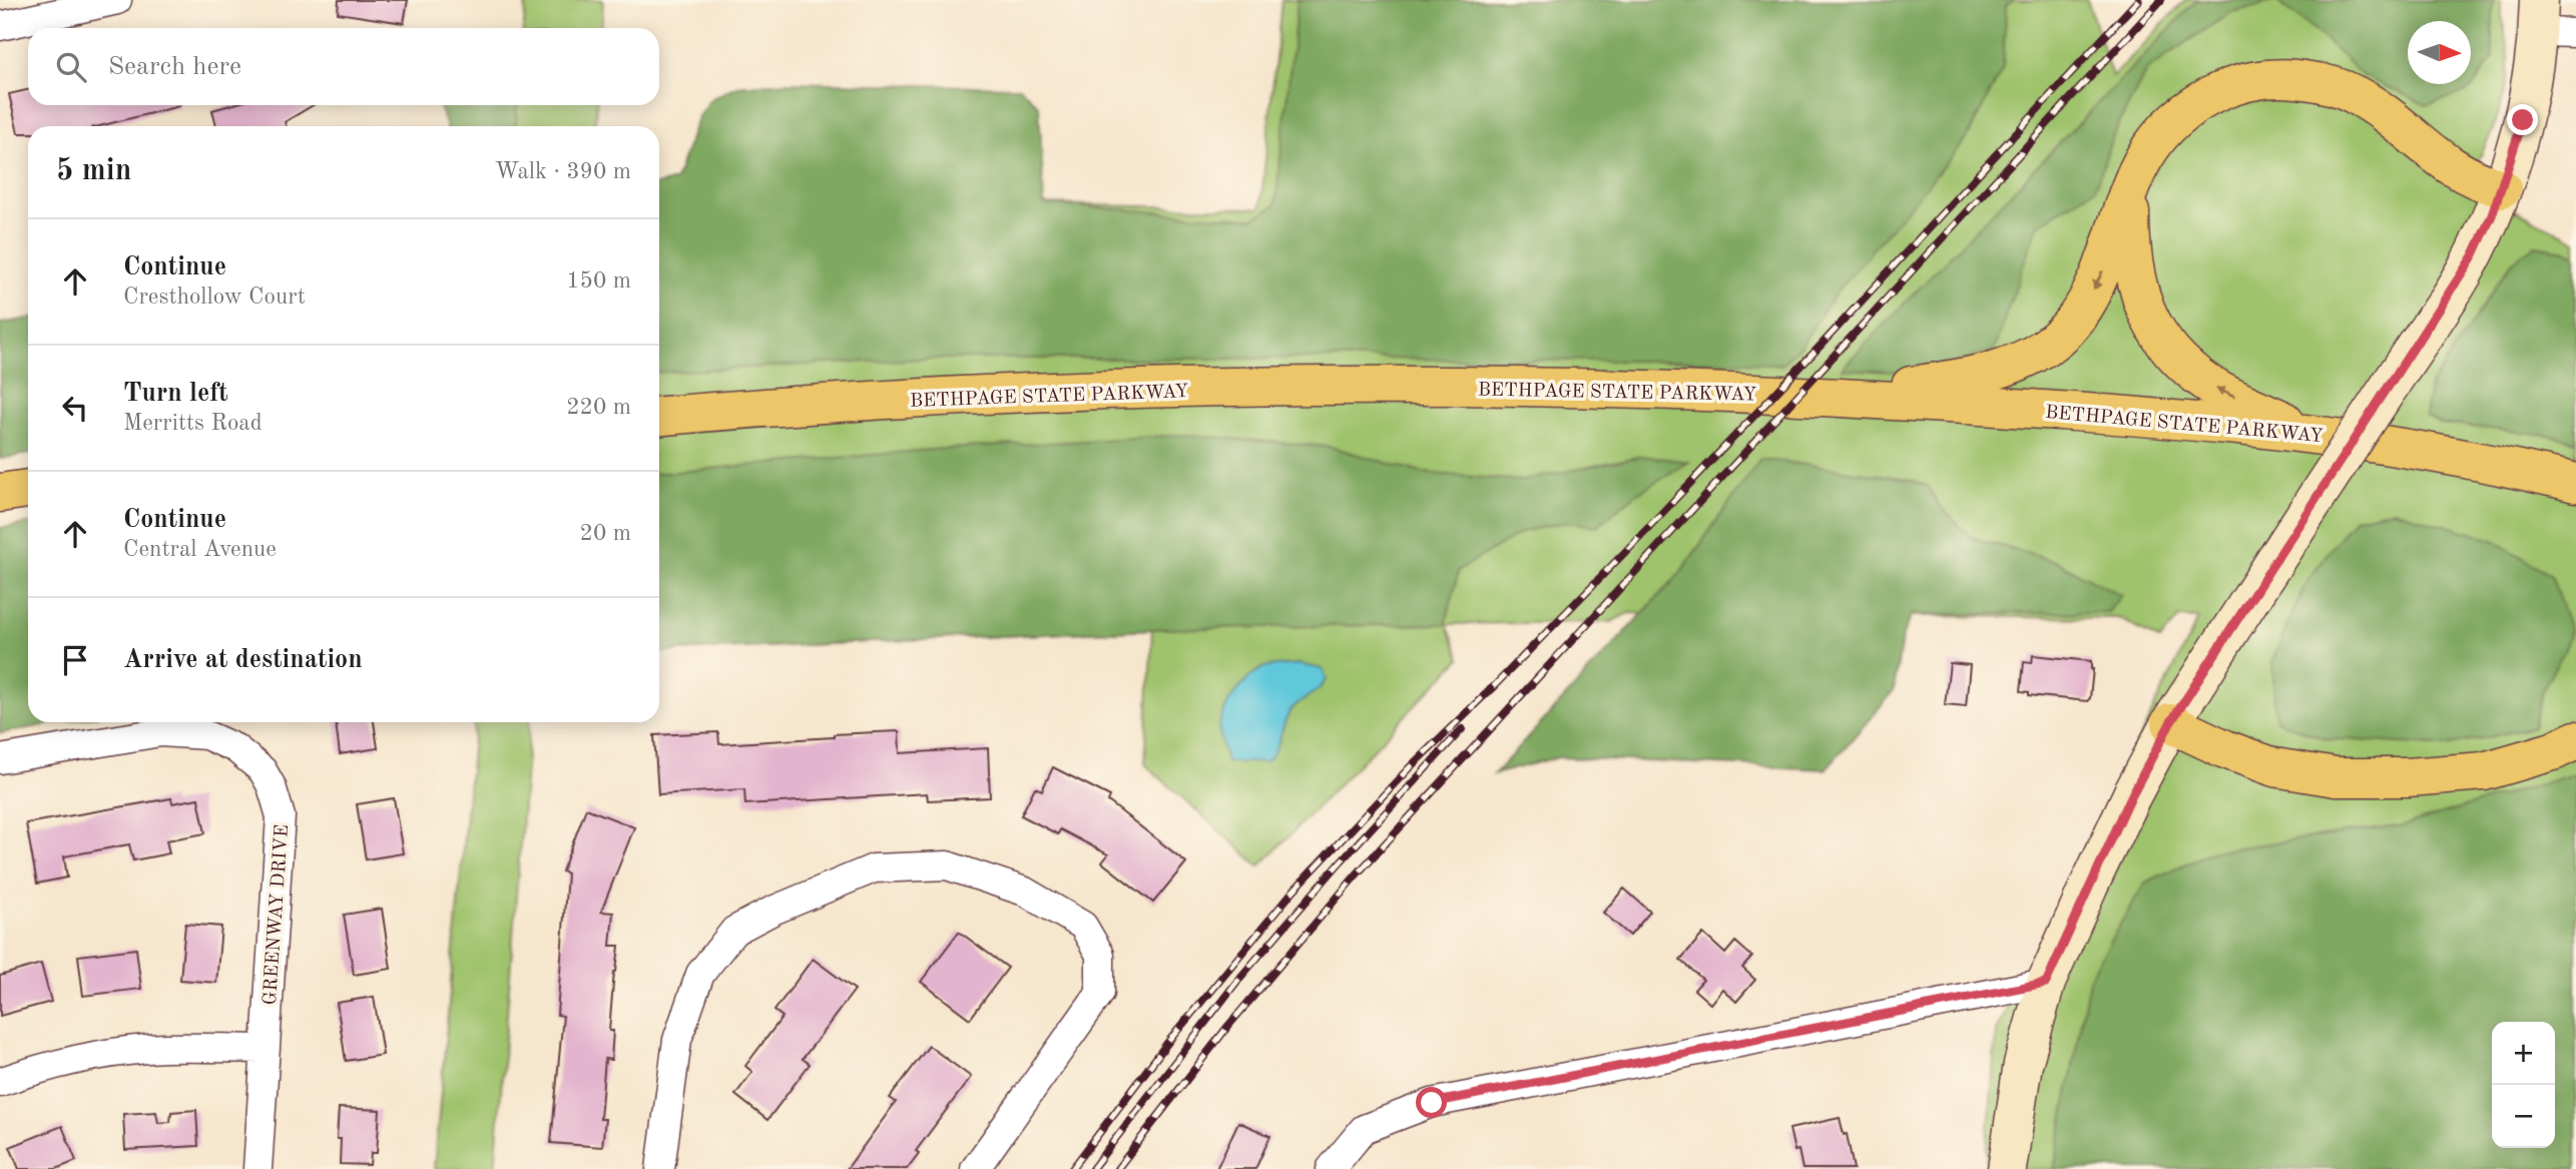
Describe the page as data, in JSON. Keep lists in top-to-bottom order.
{
  "streets": {
    "highway": ["BETHPAGE STATE PARKWAY"],
    "street": ["GREENWAY DRIVE"]
  },
  "north": "right",
  "page": {
    "search": "Search here",
    "heading": ["5 min", "Walk · 390 m"],
    "list": [
      ["Continue", "Cresthollow Court", "150 m"],
      ["Turn left", "Merritts Road", "220 m"],
      ["Continue", "Central Avenue", "20 m"],
      "Arrive at destination"
    ],
    "map_buttons": ["+", "−"]
  }
}
